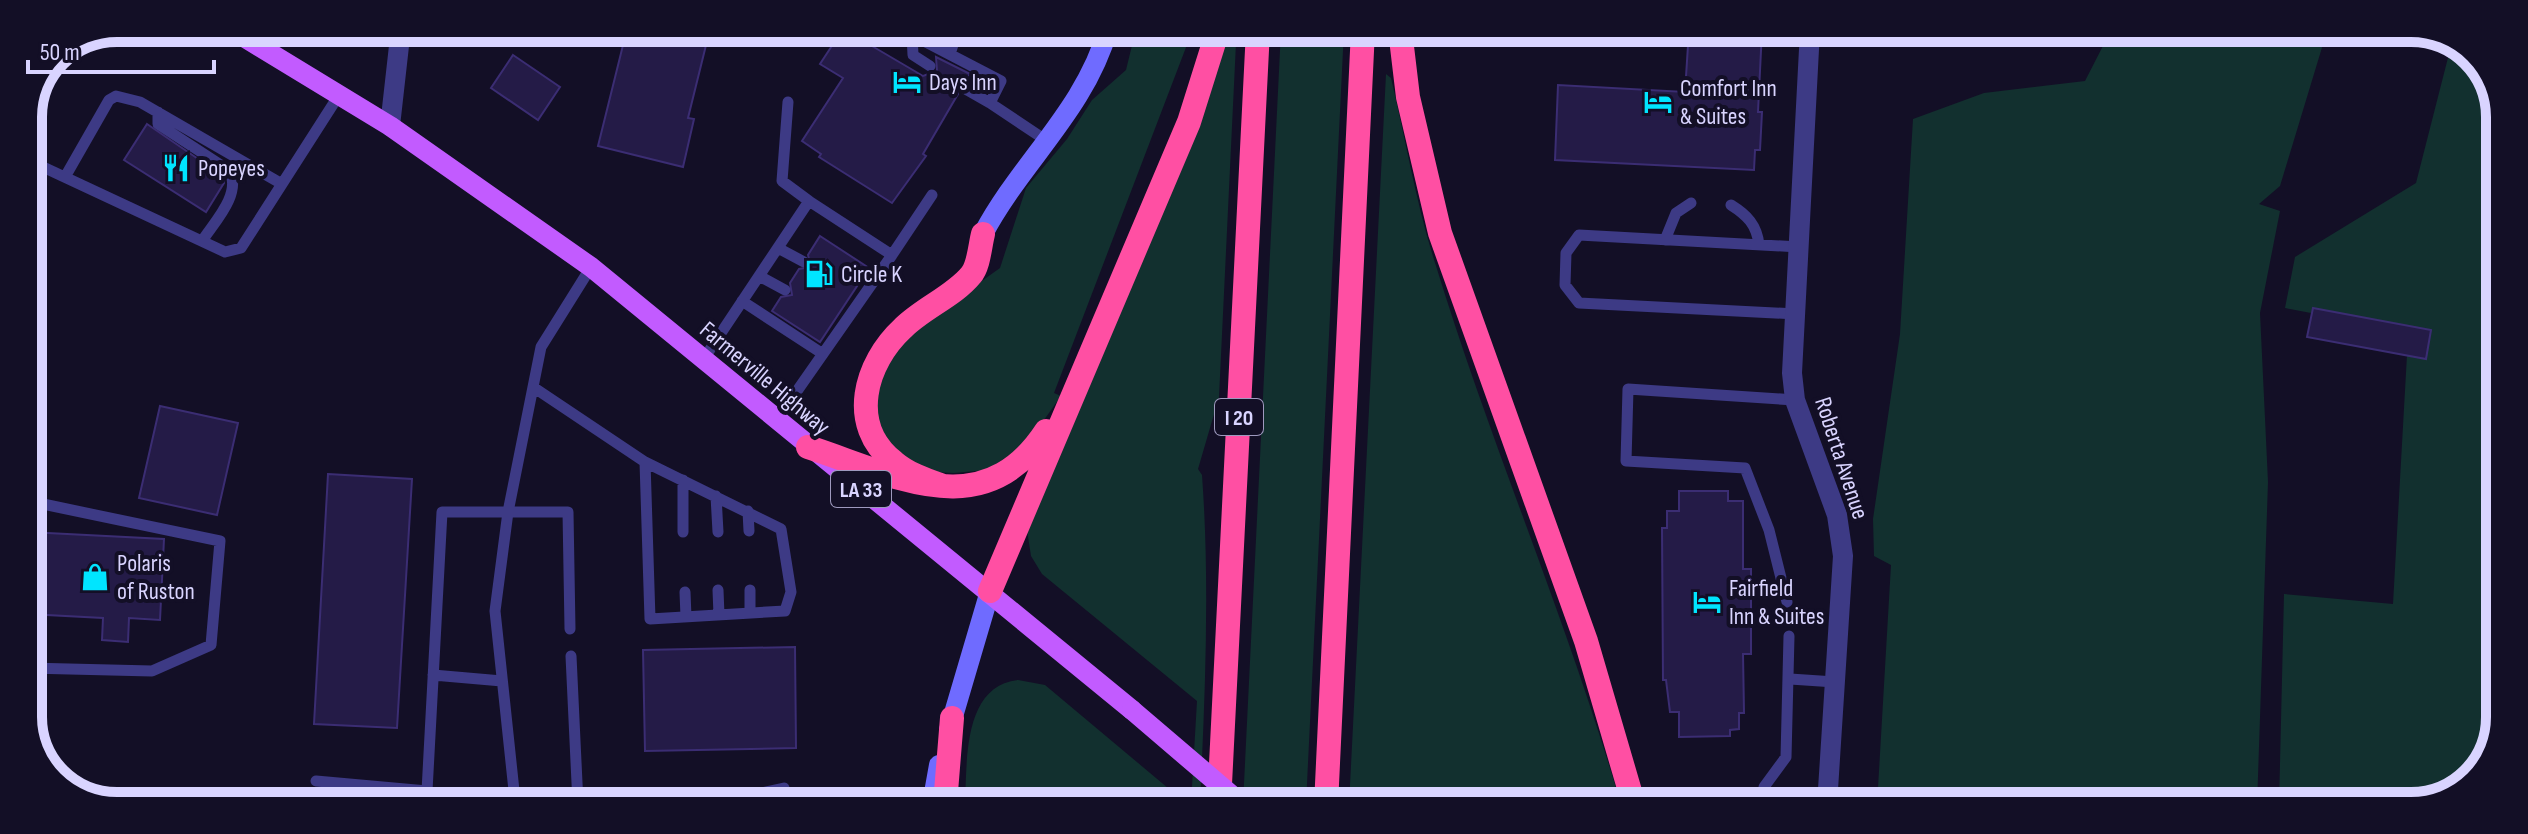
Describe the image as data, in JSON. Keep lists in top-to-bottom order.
{
  "streets": {
    "highway": ["I 20"],
    "main road": ["Farmerville Highway", "LA 33"],
    "street": ["Roberta Avenue"]
  },
  "places": {
    "hotel": ["Days Inn", "Comfort Inn & Suites", "Fairfield Inn & Suites"],
    "restaurant": ["Popeyes"],
    "fuel station": ["Circle K"],
    "shop": ["Polaris of Ruston"]
  },
  "scale_bar": "50 m"
}
